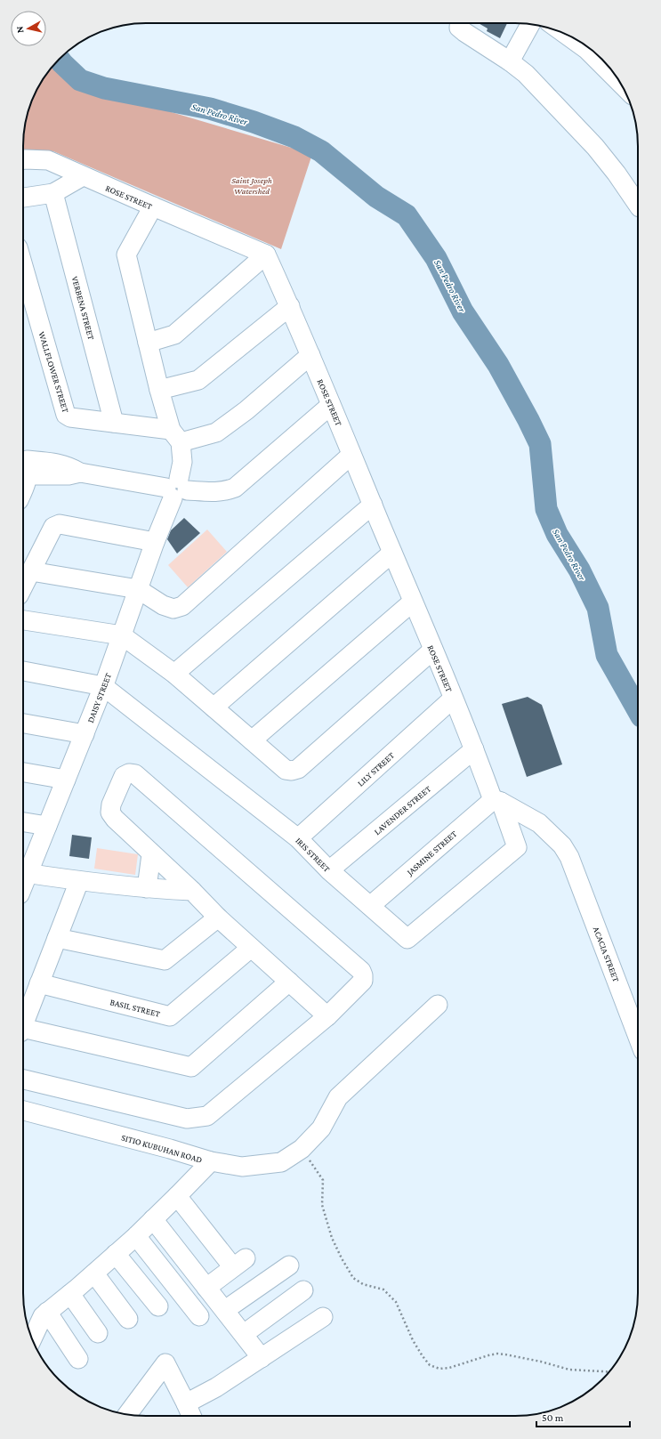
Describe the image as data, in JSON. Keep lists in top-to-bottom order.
{
  "streets": {
    "street": [
      "ROSE STREET",
      "VERBENA STREET",
      "WALLFLOWER STREET",
      "DAISY STREET",
      "LILY STREET",
      "LAVENDER STREET",
      "JASMINE STREET",
      "IRIS STREET",
      "ACACIA STREET",
      "BASIL STREET",
      "SITIO KUBUHAN ROAD"
    ]
  },
  "crossings": [
    ["ROSE STREET", "DAISY STREET"],
    ["ROSE STREET", "LILY STREET"],
    ["ROSE STREET", "LAVENDER STREET"],
    ["ROSE STREET", "JASMINE STREET"],
    ["ROSE STREET", "IRIS STREET"],
    ["ROSE STREET", "ACACIA STREET"],
    ["VERBENA STREET", "WALLFLOWER STREET"],
    ["WALLFLOWER STREET", "DAISY STREET"],
    ["DAISY STREET", "IRIS STREET"],
    ["LILY STREET", "IRIS STREET"],
    ["LAVENDER STREET", "IRIS STREET"],
    ["JASMINE STREET", "IRIS STREET"],
    ["JASMINE STREET", "ACACIA STREET"]
  ],
  "water": ["San Pedro River"],
  "parks": ["Saint Joseph Watershed"],
  "scale_bar": "50 m",
  "north": "left"
}
